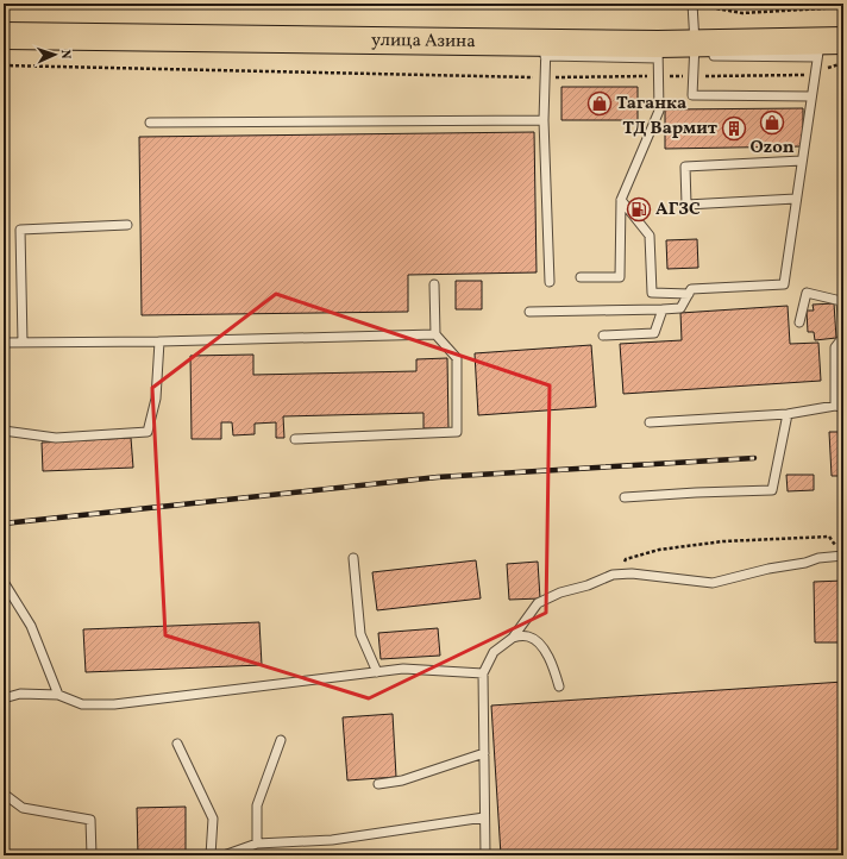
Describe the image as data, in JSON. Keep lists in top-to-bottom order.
{
  "streets": {
    "main road": ["улица Азина"]
  },
  "places": {
    "shop": ["Таганка", "Ozon"],
    "building": ["ТД Вармит"],
    "fuel station": ["АГЗС"]
  },
  "north": "right"
}
